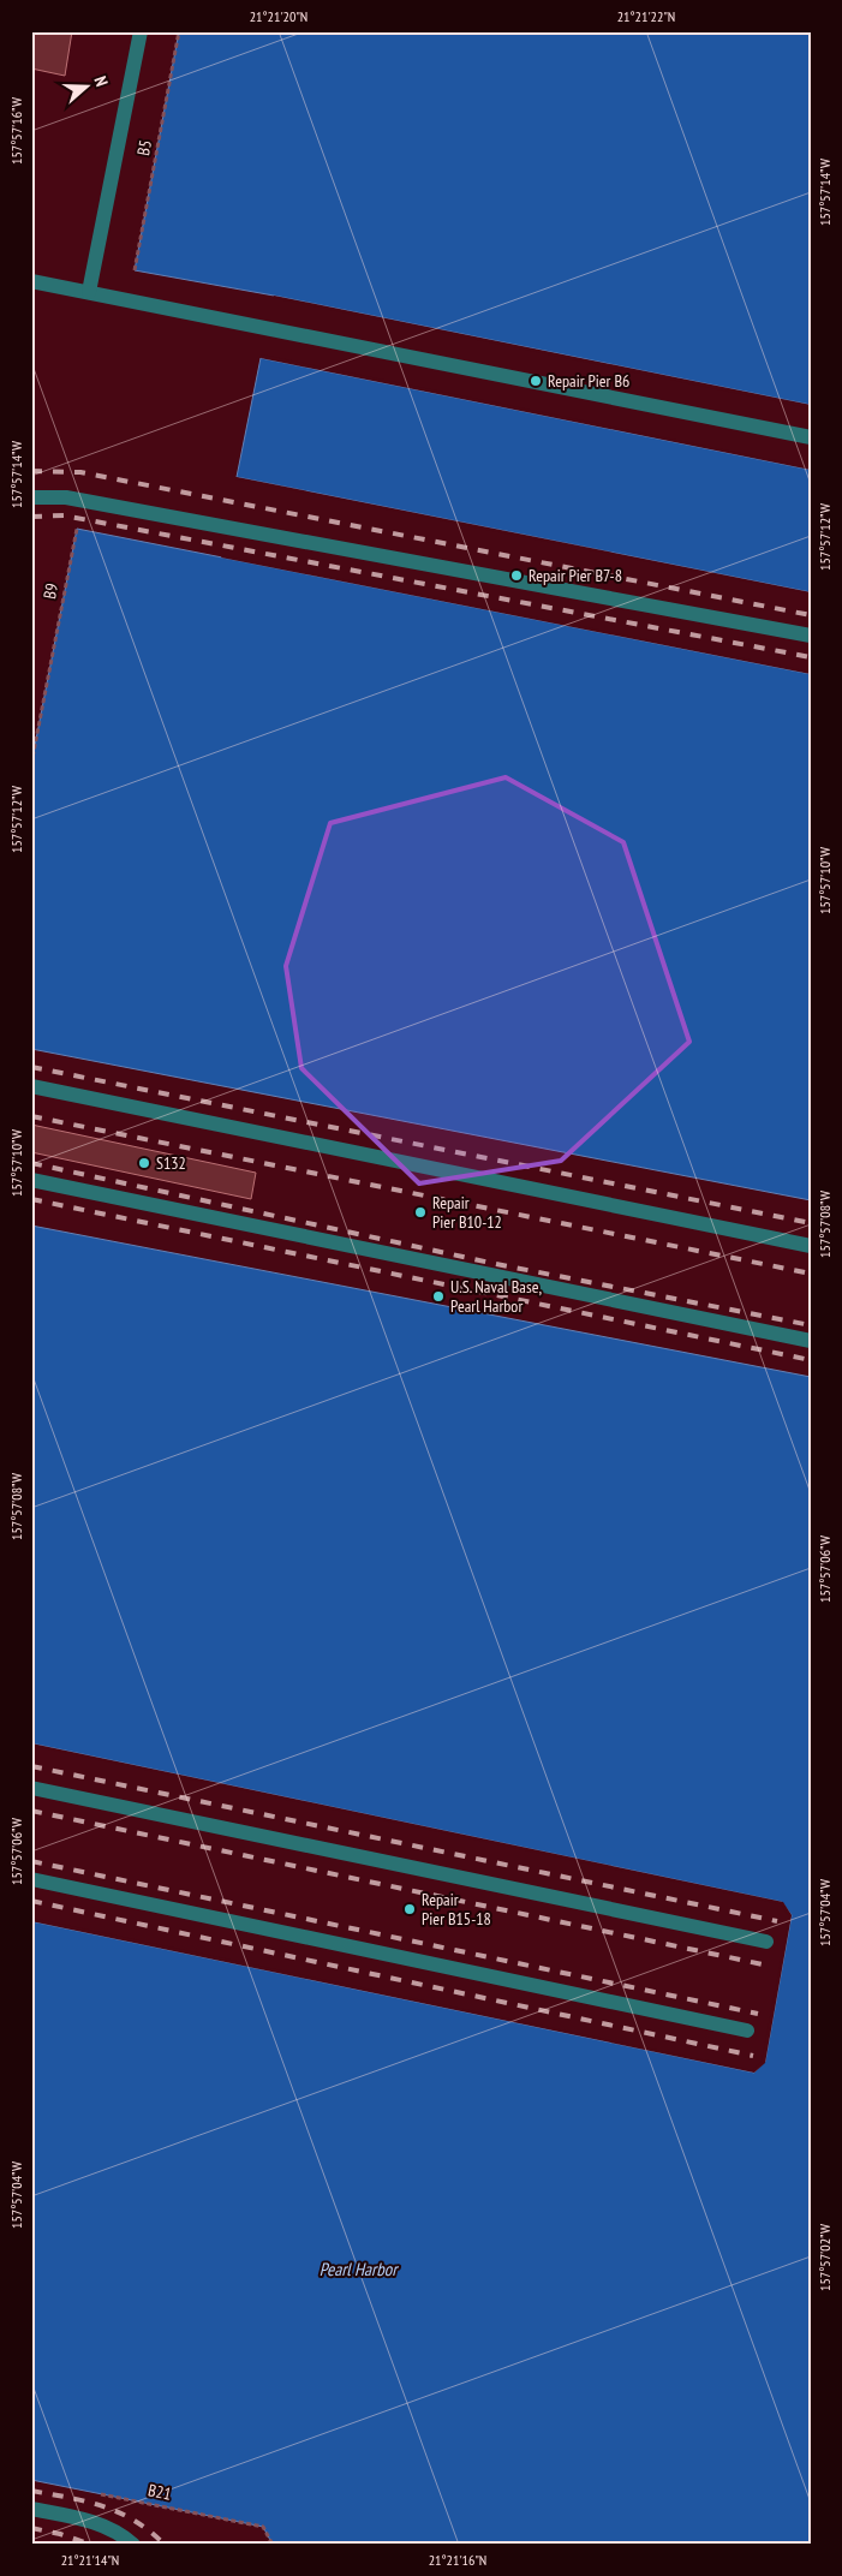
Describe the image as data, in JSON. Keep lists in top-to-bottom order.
{
  "streets": {
    "path": ["B5", "B9", "B21"]
  },
  "water": ["Pearl Harbor"],
  "places": [
    "Repair Pier B6",
    "Repair Pier B7-8",
    "S132",
    "Repair Pier B10-12",
    "U.S. Naval Base, Pearl Harbor",
    "Repair Pier B15-18"
  ],
  "north": "right",
  "coordinates": [
    "21°21'20\"N",
    "21°21'22\"N",
    "157°57'16\"W",
    "157°57'14\"W",
    "157°57'12\"W",
    "157°57'10\"W",
    "157°57'08\"W",
    "157°57'06\"W",
    "157°57'04\"W",
    "157°57'02\"W",
    "21°21'14\"N",
    "21°21'16\"N"
  ]
}
